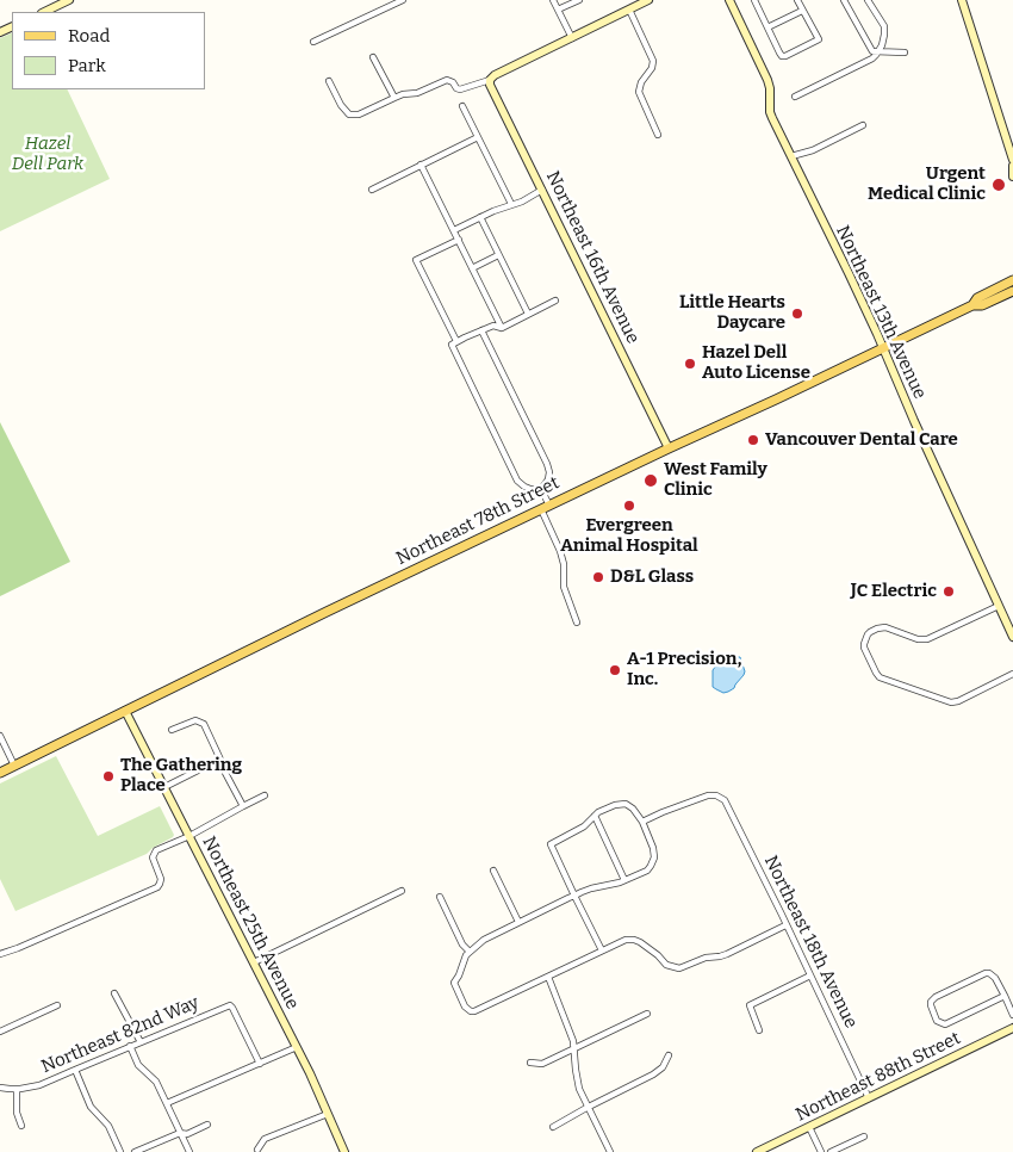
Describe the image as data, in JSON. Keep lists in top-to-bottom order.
{
  "streets": {
    "main road": ["Northeast 78th Street"],
    "street": [
      "Northeast 16th Avenue",
      "Northeast 13th Avenue",
      "Northeast 25th Avenue",
      "Northeast 18th Avenue",
      "Northeast 82nd Way",
      "Northeast 88th Street"
    ]
  },
  "crossings": [
    ["Northeast 16th Avenue", "Northeast 78th Street"],
    ["Northeast 13th Avenue", "Northeast 78th Street"],
    ["Northeast 78th Street", "Northeast 25th Avenue"],
    ["Northeast 18th Avenue", "Northeast 88th Street"]
  ],
  "parks": ["Hazel Dell Park"],
  "places": [
    "Urgent Medical Clinic",
    "Little Hearts Daycare",
    "Hazel Dell Auto License",
    "Vancouver Dental Care",
    "West Family Clinic",
    "Evergreen Animal Hospital",
    "D&L Glass",
    "JC Electric",
    "A-1 Precision, Inc.",
    "The Gathering Place"
  ],
  "legend": ["Road", "Park"]
}
